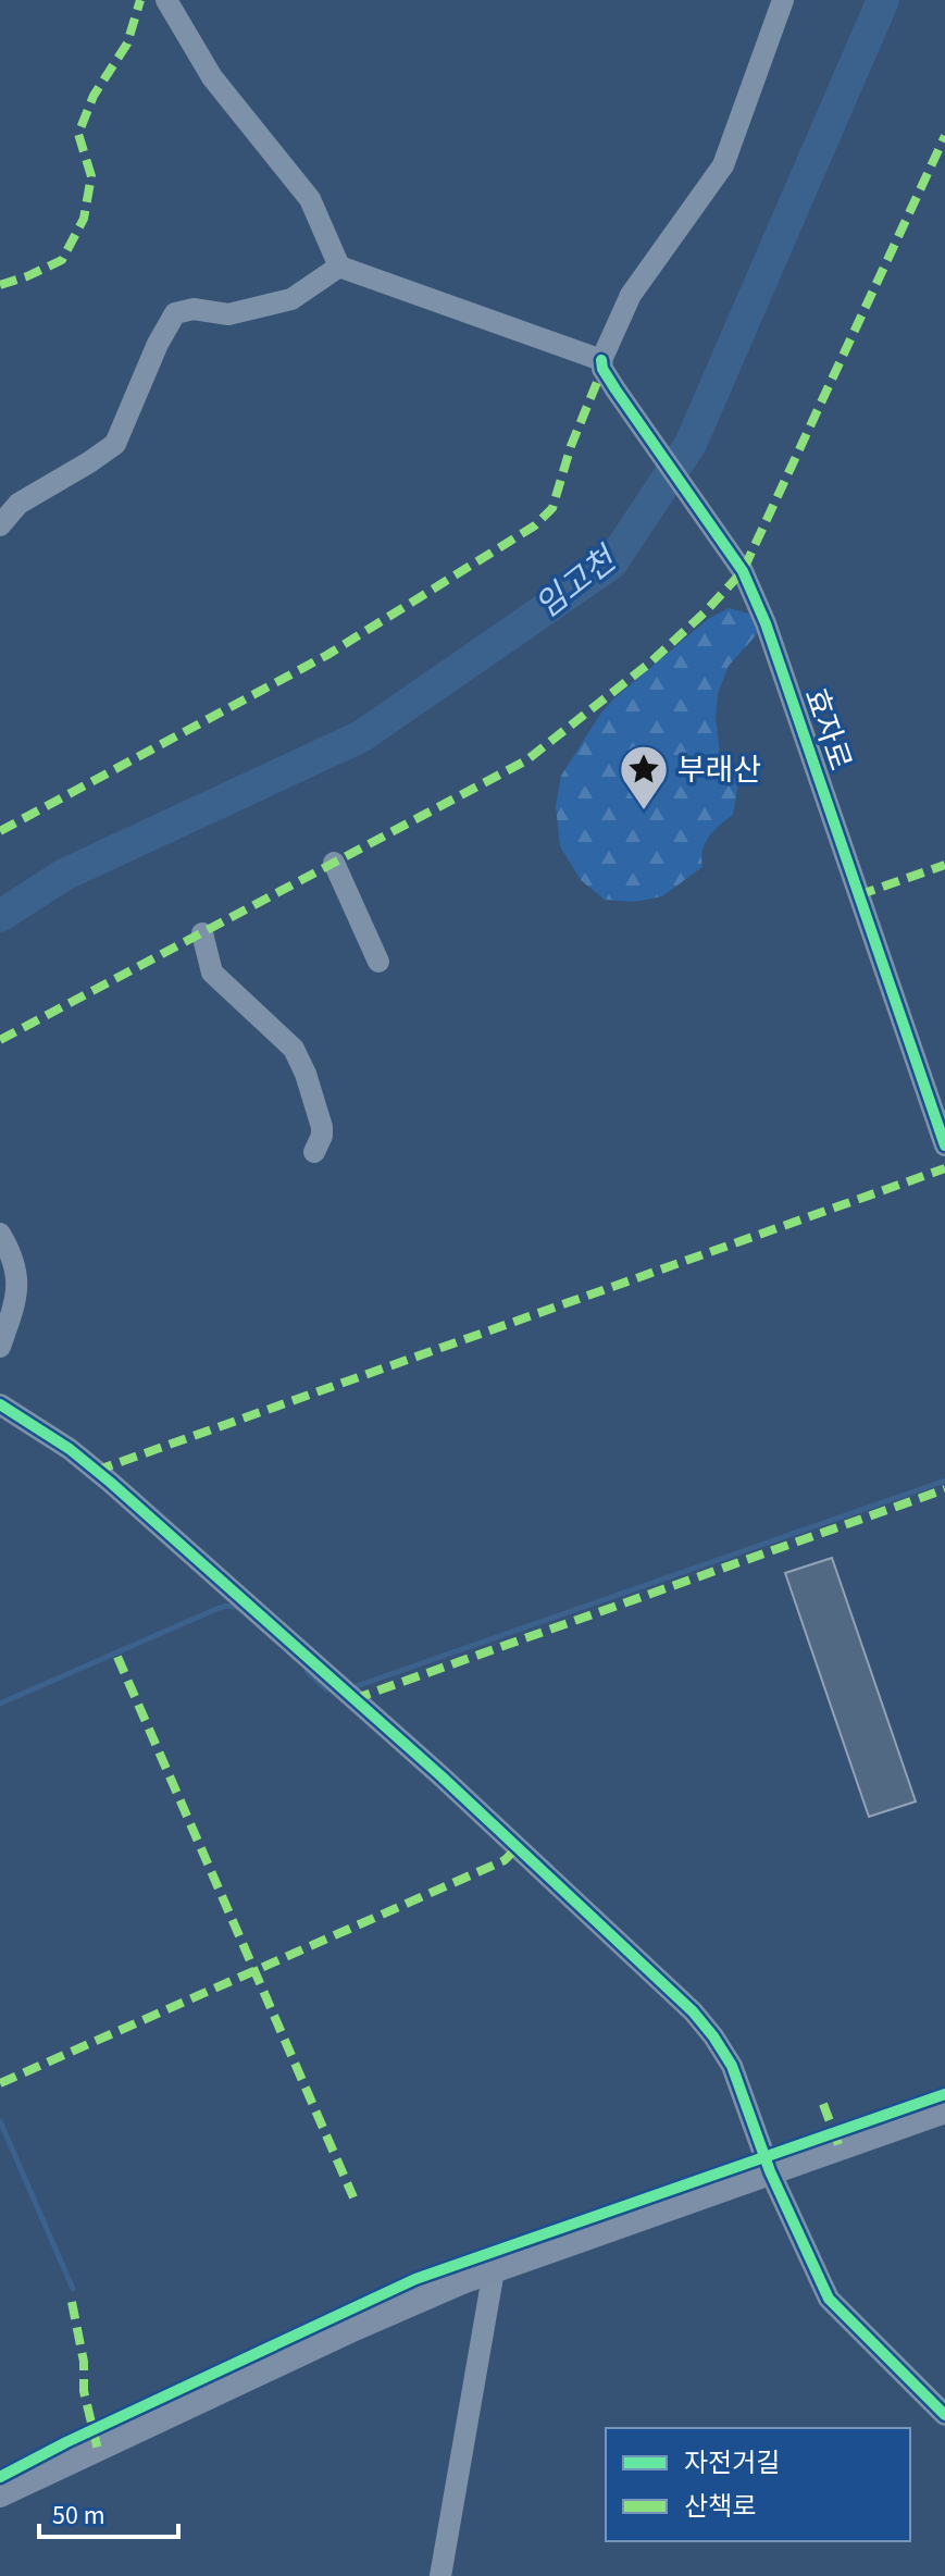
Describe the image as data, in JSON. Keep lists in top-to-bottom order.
{
  "streets": {
    "street": ["효자로"]
  },
  "water": ["임고천"],
  "places": {
    "place": ["부래산"]
  },
  "legend": ["자전거길", "산책로"],
  "scale_bar": "50 m"
}
